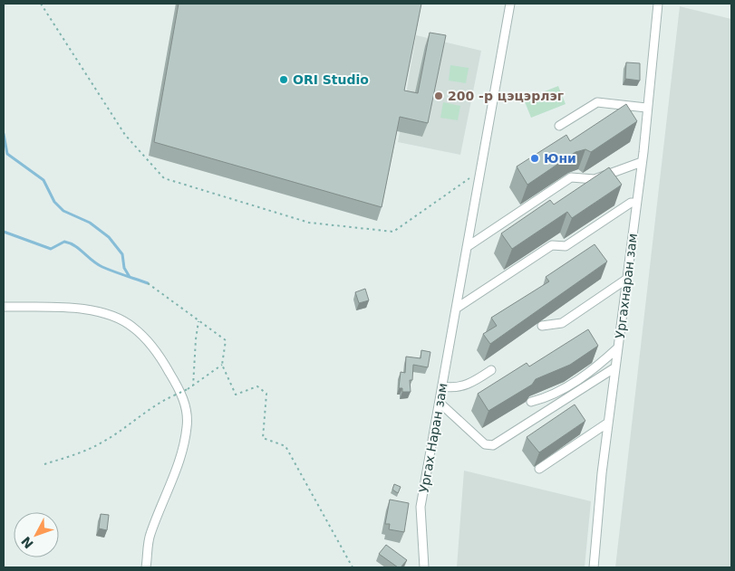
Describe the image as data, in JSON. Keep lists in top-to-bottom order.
{
  "streets": {
    "street": ["Ургахнаран зам", "Ургах Наран зам"]
  },
  "places": ["ORI Studio", "200 -р цэцэрлэг", "Юни"],
  "north": "bottom left"
}
